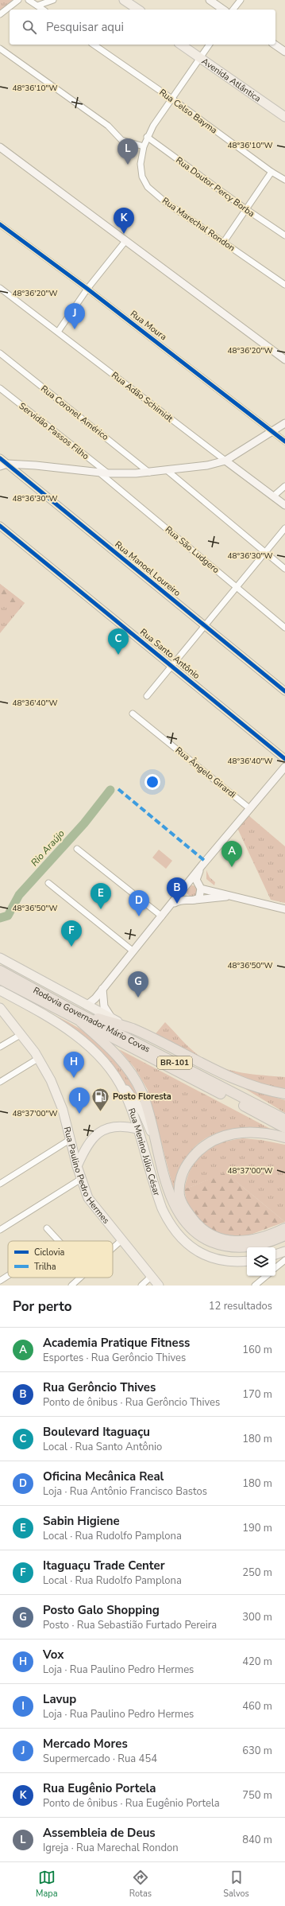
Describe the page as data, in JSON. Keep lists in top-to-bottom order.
{
  "streets": {
    "highway": ["Rodovia Governador Mário Covas", "BR-101"],
    "main road": ["Avenida Atlântica", "Rua Menino Júlio César", "Rua Paulino Pedro Hermes"],
    "street": [
      "Rua Celso Bayma",
      "Rua Doutor Percy Borba",
      "Rua Marechal Rondon",
      "Rua Moura",
      "Rua Adão Schimidt",
      "Rua Coronel Américo",
      "Servidão Passos Filho",
      "Rua São Ludgero",
      "Rua Manoel Loureiro",
      "Rua Santo Antônio",
      "Rua Ângelo Girardi"
    ]
  },
  "crossings": [
    ["Avenida Atlântica", "Rua Marechal Rondon"],
    ["Rua Celso Bayma", "Rua Marechal Rondon"],
    ["Rua Doutor Percy Borba", "Rua Marechal Rondon"]
  ],
  "water": ["Rio Araújo"],
  "places": {
    "fuel station": ["Posto Floresta"]
  },
  "legend": ["Ciclovia", "Trilha"],
  "page": {
    "search": "Pesquisar aqui",
    "pins": [
      "L",
      "K",
      "J",
      "C",
      "A",
      "B",
      "E",
      "D",
      "F",
      "G",
      "H",
      "I"
    ],
    "heading": ["Por perto", "12 resultados"],
    "list": [
      {
        "mark": "A",
        "name": "Academia Pratique Fitness",
        "note": "Esportes · Rua Gerôncio Thives",
        "value": "160 m"
      },
      {
        "mark": "B",
        "name": "Rua Gerôncio Thives",
        "note": "Ponto de ônibus · Rua Gerôncio Thives",
        "value": "170 m"
      },
      {
        "mark": "C",
        "name": "Boulevard Itaguaçu",
        "note": "Local · Rua Santo Antônio",
        "value": "180 m"
      },
      {
        "mark": "D",
        "name": "Oficina Mecânica Real",
        "note": "Loja · Rua Antônio Francisco Bastos",
        "value": "180 m"
      },
      {
        "mark": "E",
        "name": "Sabin Higiene",
        "note": "Local · Rua Rudolfo Pamplona",
        "value": "190 m"
      },
      {
        "mark": "F",
        "name": "Itaguaçu Trade Center",
        "note": "Local · Rua Rudolfo Pamplona",
        "value": "250 m"
      },
      {
        "mark": "G",
        "name": "Posto Galo Shopping",
        "note": "Posto · Rua Sebastião Furtado Pereira",
        "value": "300 m"
      },
      {
        "mark": "H",
        "name": "Vox",
        "note": "Loja · Rua Paulino Pedro Hermes",
        "value": "420 m"
      },
      {
        "mark": "I",
        "name": "Lavup",
        "note": "Loja · Rua Paulino Pedro Hermes",
        "value": "460 m"
      },
      {
        "mark": "J",
        "name": "Mercado Mores",
        "note": "Supermercado · Rua 454",
        "value": "630 m"
      },
      {
        "mark": "K",
        "name": "Rua Eugênio Portela",
        "note": "Ponto de ônibus · Rua Eugênio Portela",
        "value": "750 m"
      },
      {
        "mark": "L",
        "name": "Assembleia de Deus",
        "note": "Igreja · Rua Marechal Rondon",
        "value": "840 m"
      }
    ],
    "nav": ["Mapa", "Rotas", "Salvos"]
  },
  "coordinates": [
    "48°36'10\"W",
    "48°36'20\"W",
    "48°36'30\"W",
    "48°36'40\"W",
    "48°36'50\"W",
    "48°37'00\"W"
  ]
}
